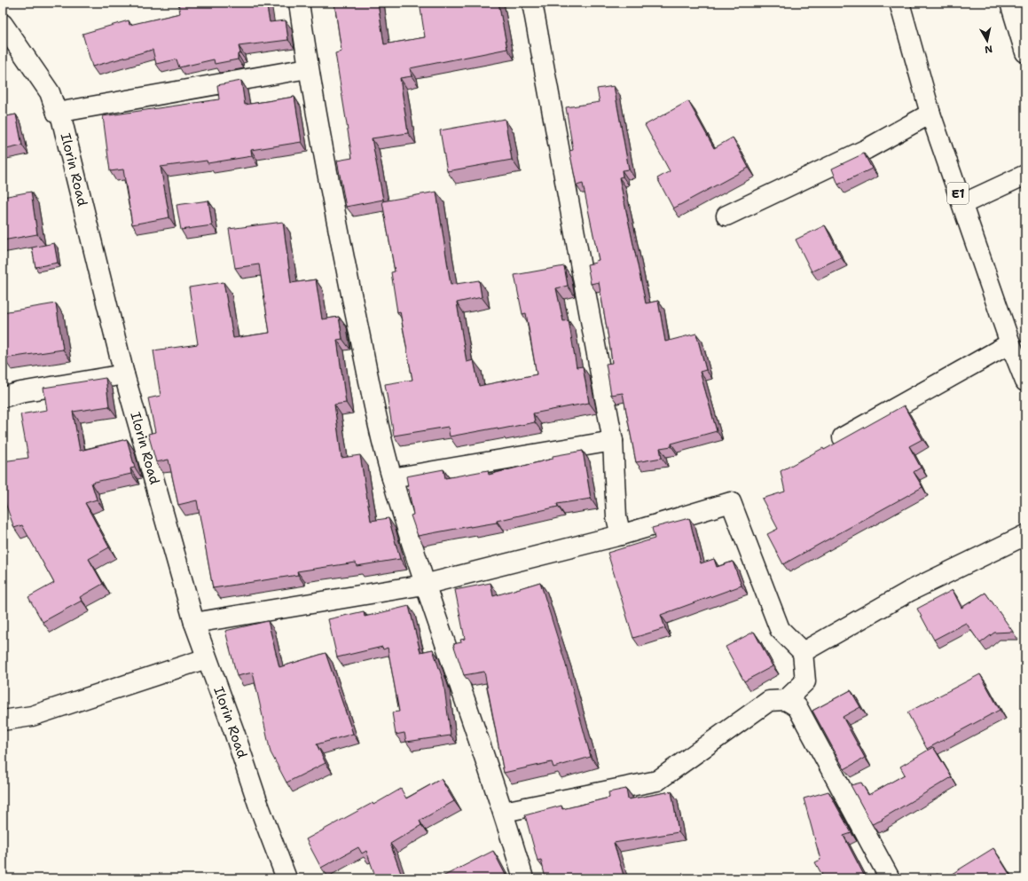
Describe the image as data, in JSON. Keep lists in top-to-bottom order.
{
  "streets": {
    "main road": ["Ilorin Road", "E1"]
  },
  "north": "bottom"
}
